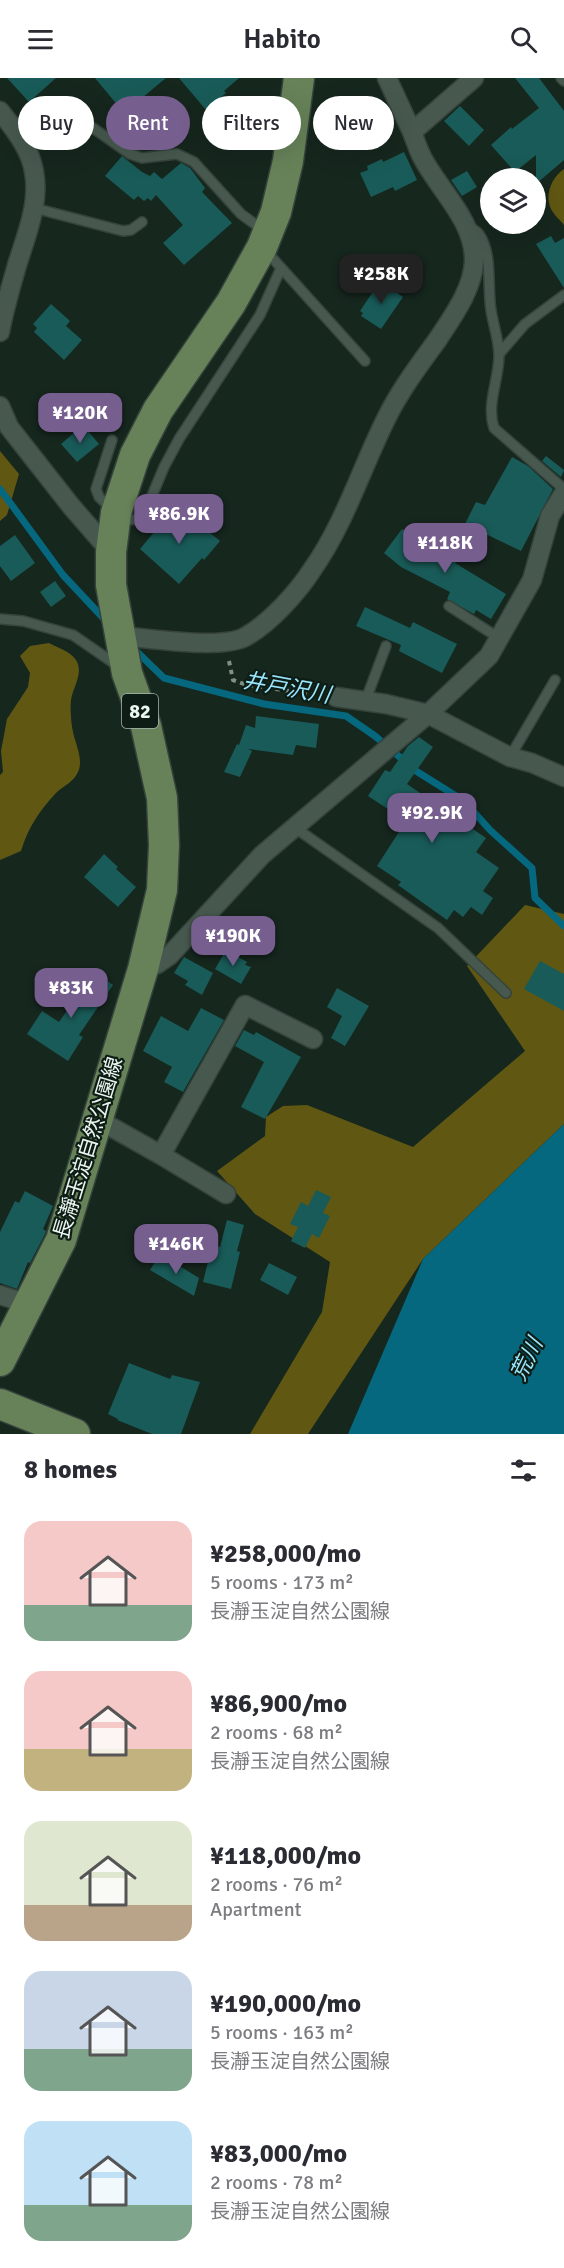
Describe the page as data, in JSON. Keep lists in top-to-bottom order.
{
  "streets": {
    "main road": ["82", "長瀞玉淀自然公園線"]
  },
  "water": ["井戸沢川", "荒川"],
  "page": {
    "header": "Habito",
    "chip": [
      "Buy",
      "Rent",
      "Filters",
      "New"
    ],
    "price": [
      "¥258K",
      "¥120K",
      "¥86.9K",
      "¥118K",
      "¥92.9K",
      "¥190K",
      "¥83K",
      "¥146K"
    ],
    "heading": "8 homes",
    "list": [
      {
        "name": "¥258,000/mo",
        "note": "5 rooms · 173 m² · 長瀞玉淀自然公園線"
      },
      {
        "name": "¥86,900/mo",
        "note": "2 rooms · 68 m² · 長瀞玉淀自然公園線"
      },
      {
        "name": "¥118,000/mo",
        "note": "2 rooms · 76 m² · Apartment"
      },
      {
        "name": "¥190,000/mo",
        "note": "5 rooms · 163 m² · 長瀞玉淀自然公園線"
      },
      {
        "name": "¥83,000/mo",
        "note": "2 rooms · 78 m² · 長瀞玉淀自然公園線"
      }
    ]
  }
}
